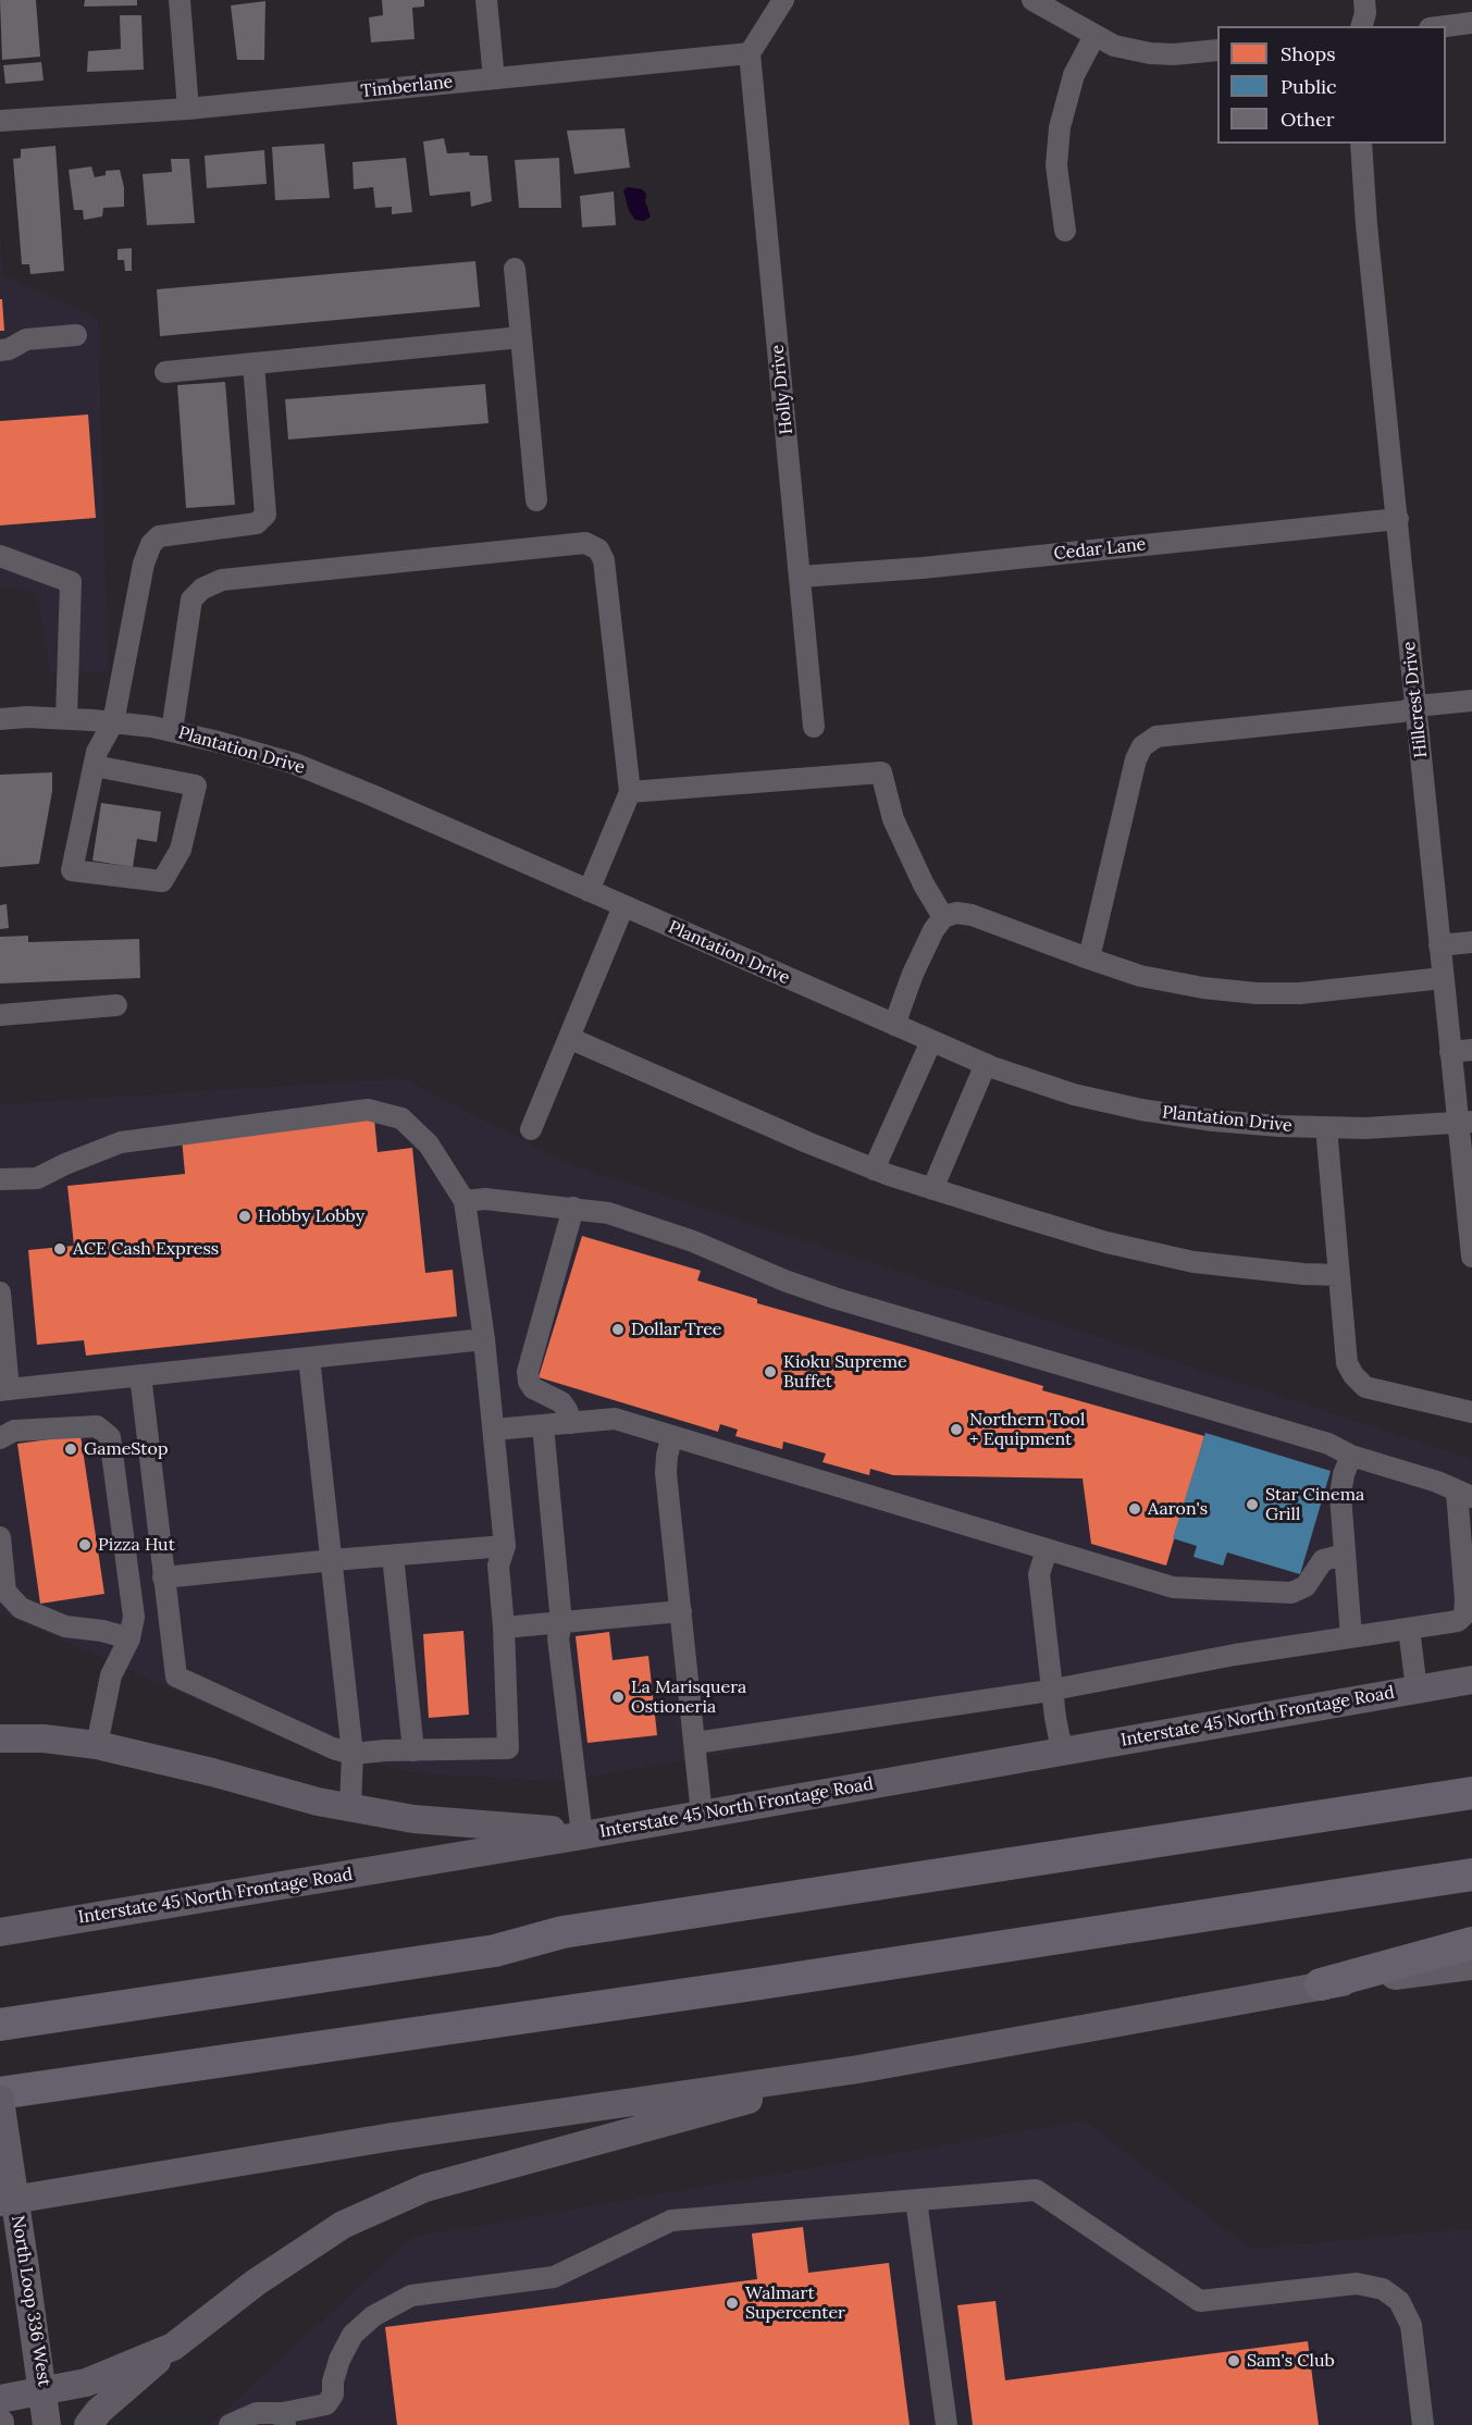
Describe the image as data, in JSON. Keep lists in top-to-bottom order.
{
  "streets": {
    "main road": ["Interstate 45 North Frontage Road", "North Loop 336 West"],
    "street": [
      "Timberlane",
      "Holly Drive",
      "Cedar Lane",
      "Hillcrest Drive",
      "Plantation Drive"
    ]
  },
  "crossings": [
    ["Timberlane", "Holly Drive"],
    ["Holly Drive", "Cedar Lane"],
    ["Cedar Lane", "Hillcrest Drive"],
    ["Hillcrest Drive", "Plantation Drive"]
  ],
  "places": [
    "Hobby Lobby",
    "ACE Cash Express",
    "Dollar Tree",
    "Kioku Supreme Buffet",
    "Northern Tool + Equipment",
    "GameStop",
    "Star Cinema Grill",
    "Aaron's",
    "Pizza Hut",
    "La Marisquera Ostioneria",
    "Walmart Supercenter",
    "Sam's Club"
  ],
  "legend": ["Shops", "Public", "Other"]
}
